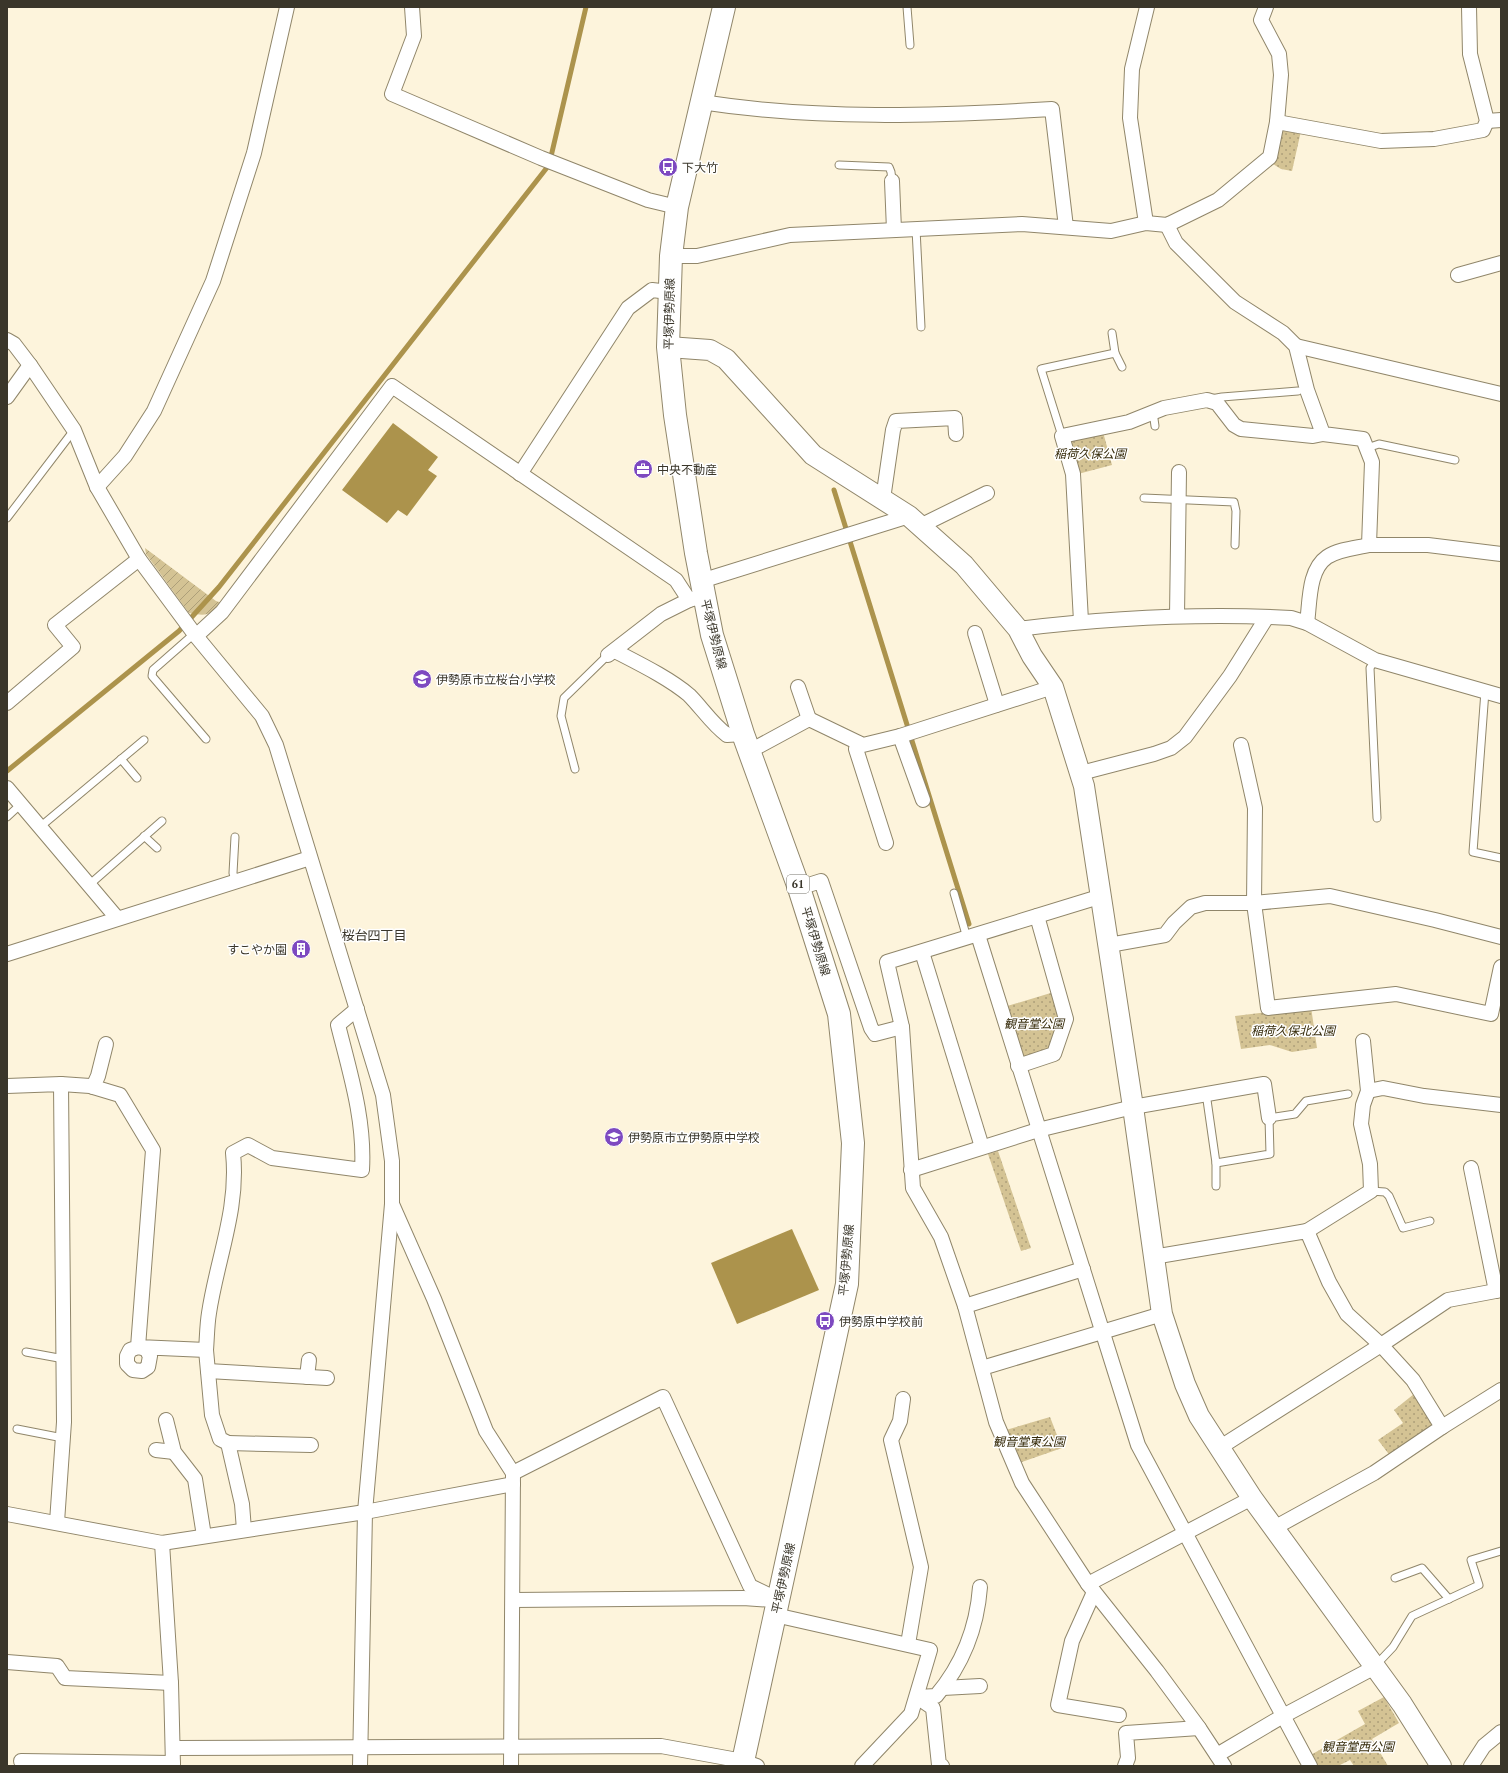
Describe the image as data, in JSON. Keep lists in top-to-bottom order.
{
  "streets": {
    "main road": ["平塚伊勢原線", "61"]
  },
  "districts": ["桜台四丁目"],
  "parks": [
    "稲荷久保公園",
    "観音堂公園",
    "稲荷久保北公園",
    "観音堂東公園",
    "観音堂西公園"
  ],
  "places": {
    "bus stop": ["下大竹", "伊勢原中学校前"],
    "office": ["中央不動産"],
    "school or university": ["伊勢原市立桜台小学校", "伊勢原市立伊勢原中学校"],
    "building": ["すこやか園"]
  }
}
